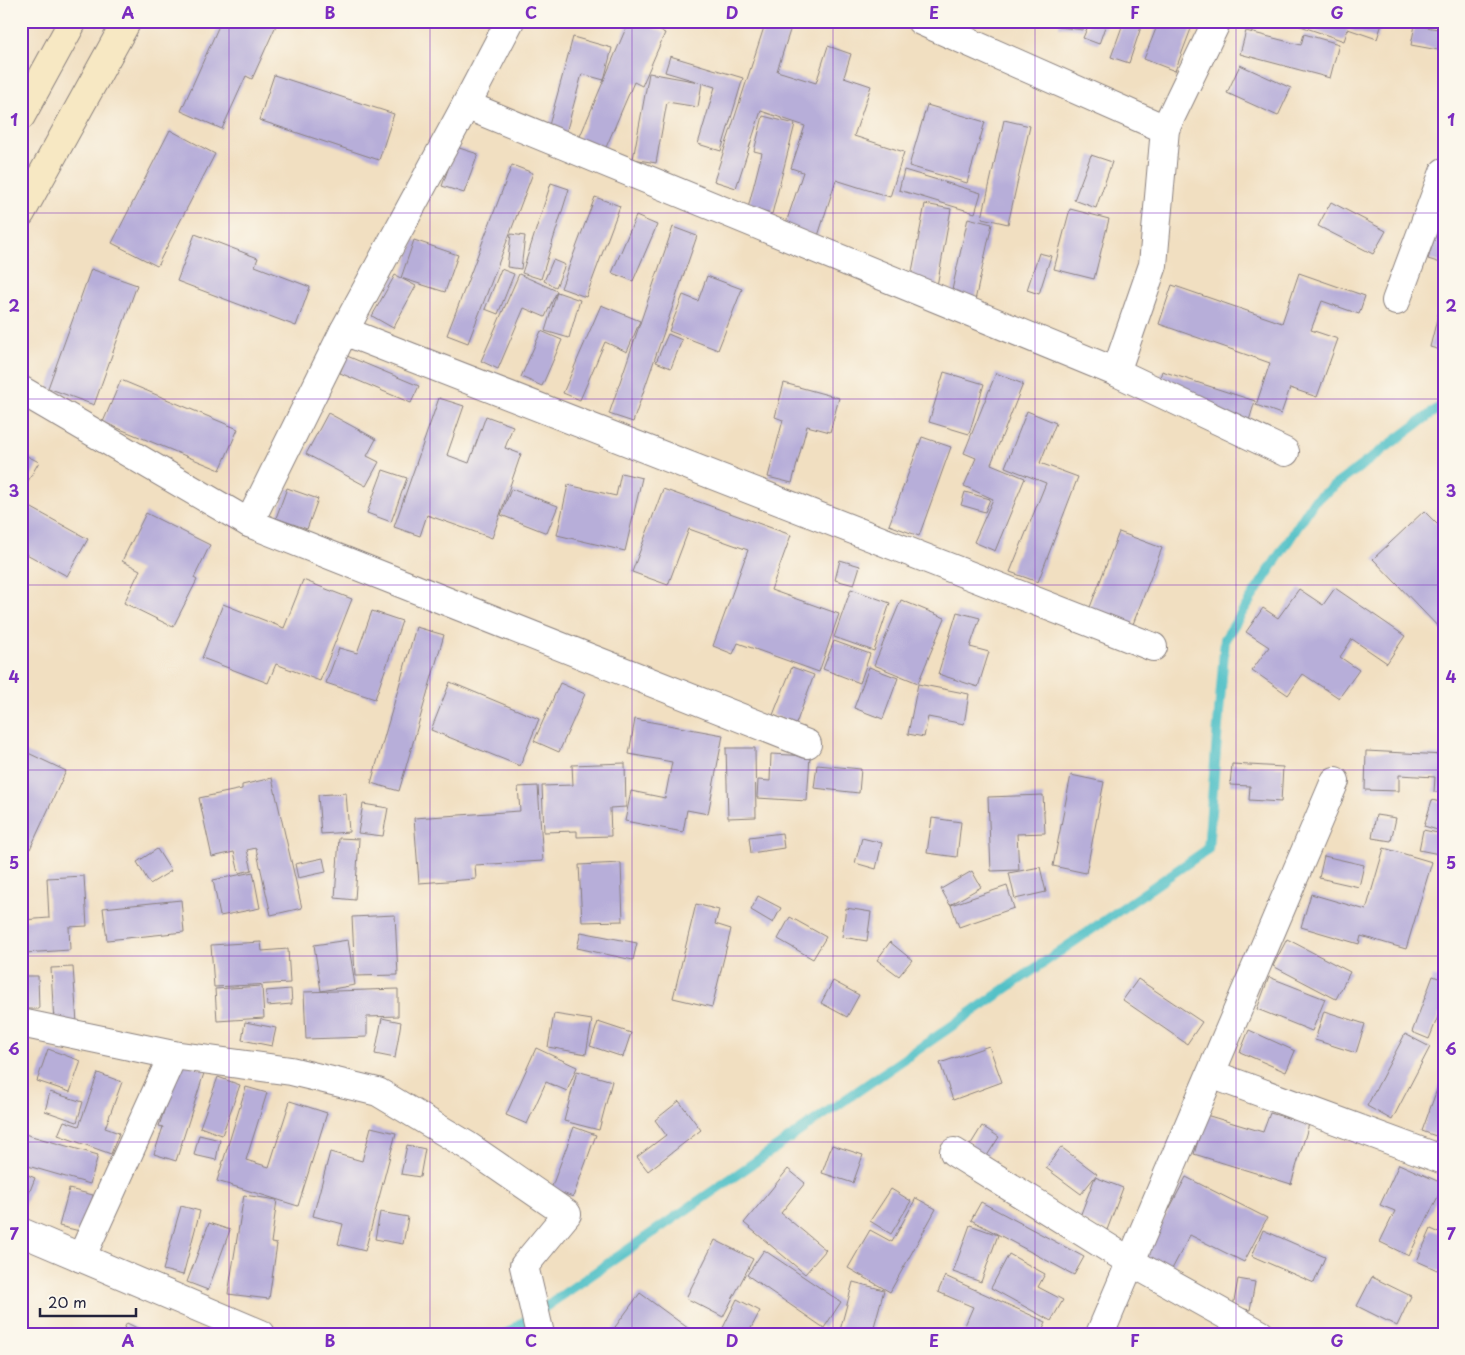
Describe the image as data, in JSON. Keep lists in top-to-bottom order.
{
  "scale_bar": "20 m",
  "grid": {
    "columns": [
      "A",
      "B",
      "C",
      "D",
      "E",
      "F",
      "G"
    ],
    "rows": [
      "1",
      "2",
      "3",
      "4",
      "5",
      "6",
      "7"
    ]
  }
}
